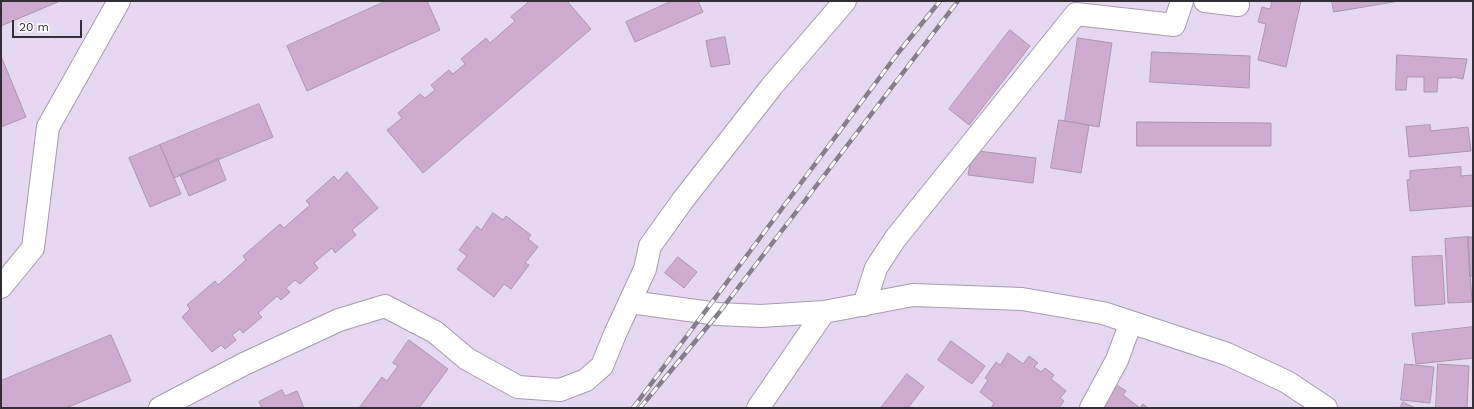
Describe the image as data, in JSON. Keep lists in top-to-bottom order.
{
  "scale_bar": "20 m"
}
